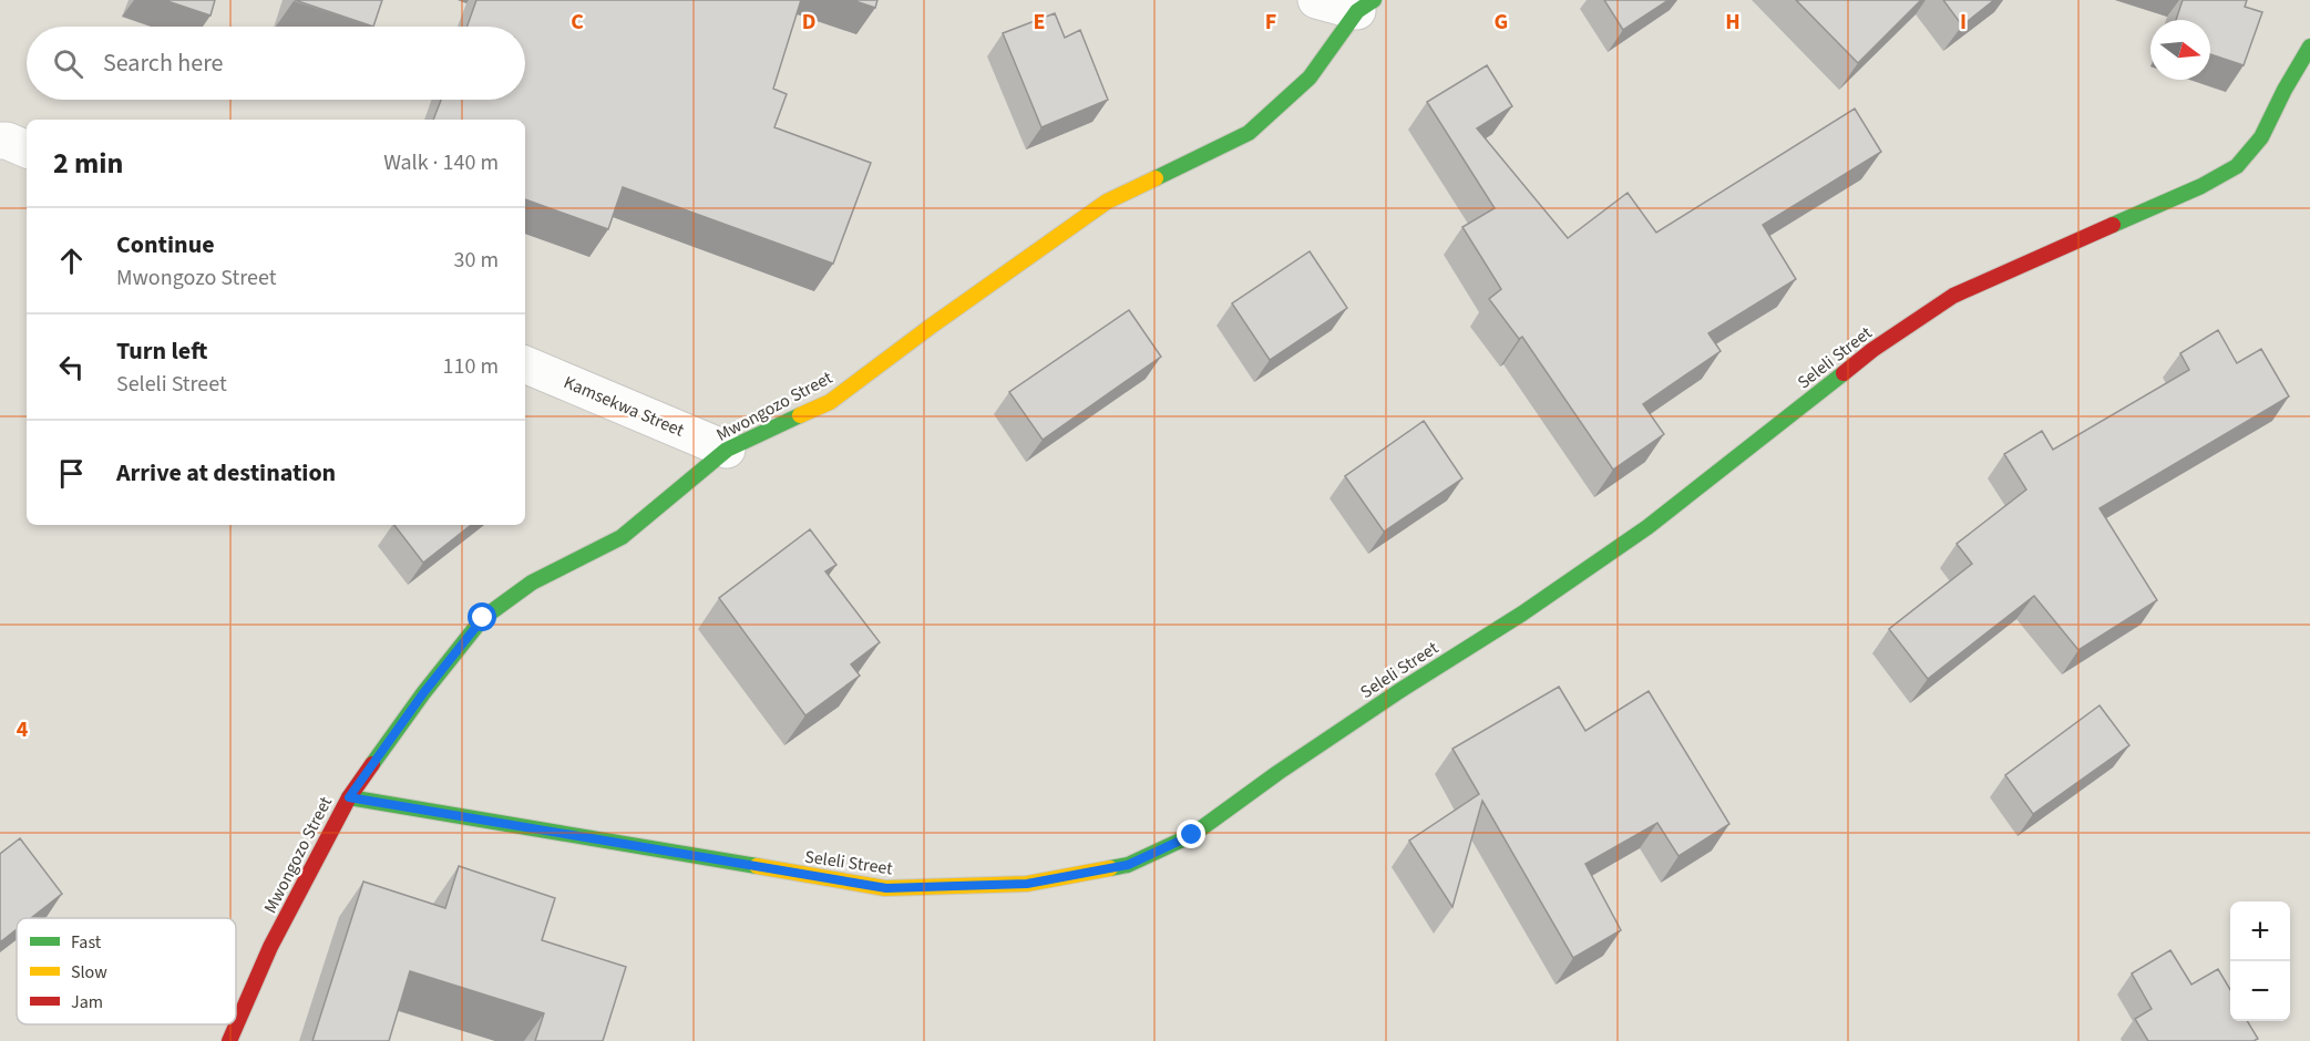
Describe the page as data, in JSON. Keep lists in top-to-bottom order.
{
  "streets": {
    "street": ["Seleli Street", "Kamsekwa Street", "Mwongozo Street"]
  },
  "crossings": [
    ["Seleli Street", "Mwongozo Street"],
    ["Kamsekwa Street", "Mwongozo Street"]
  ],
  "legend": ["Fast", "Slow", "Jam"],
  "north": "right",
  "page": {
    "search": "Search here",
    "heading": ["2 min", "Walk · 140 m"],
    "list": [
      ["Continue", "Mwongozo Street", "30 m"],
      ["Turn left", "Seleli Street", "110 m"],
      "Arrive at destination"
    ],
    "map_buttons": ["+", "−"]
  },
  "grid": {
    "columns": [
      "C",
      "D",
      "E",
      "F",
      "G",
      "H",
      "I"
    ],
    "rows": ["4"]
  }
}
